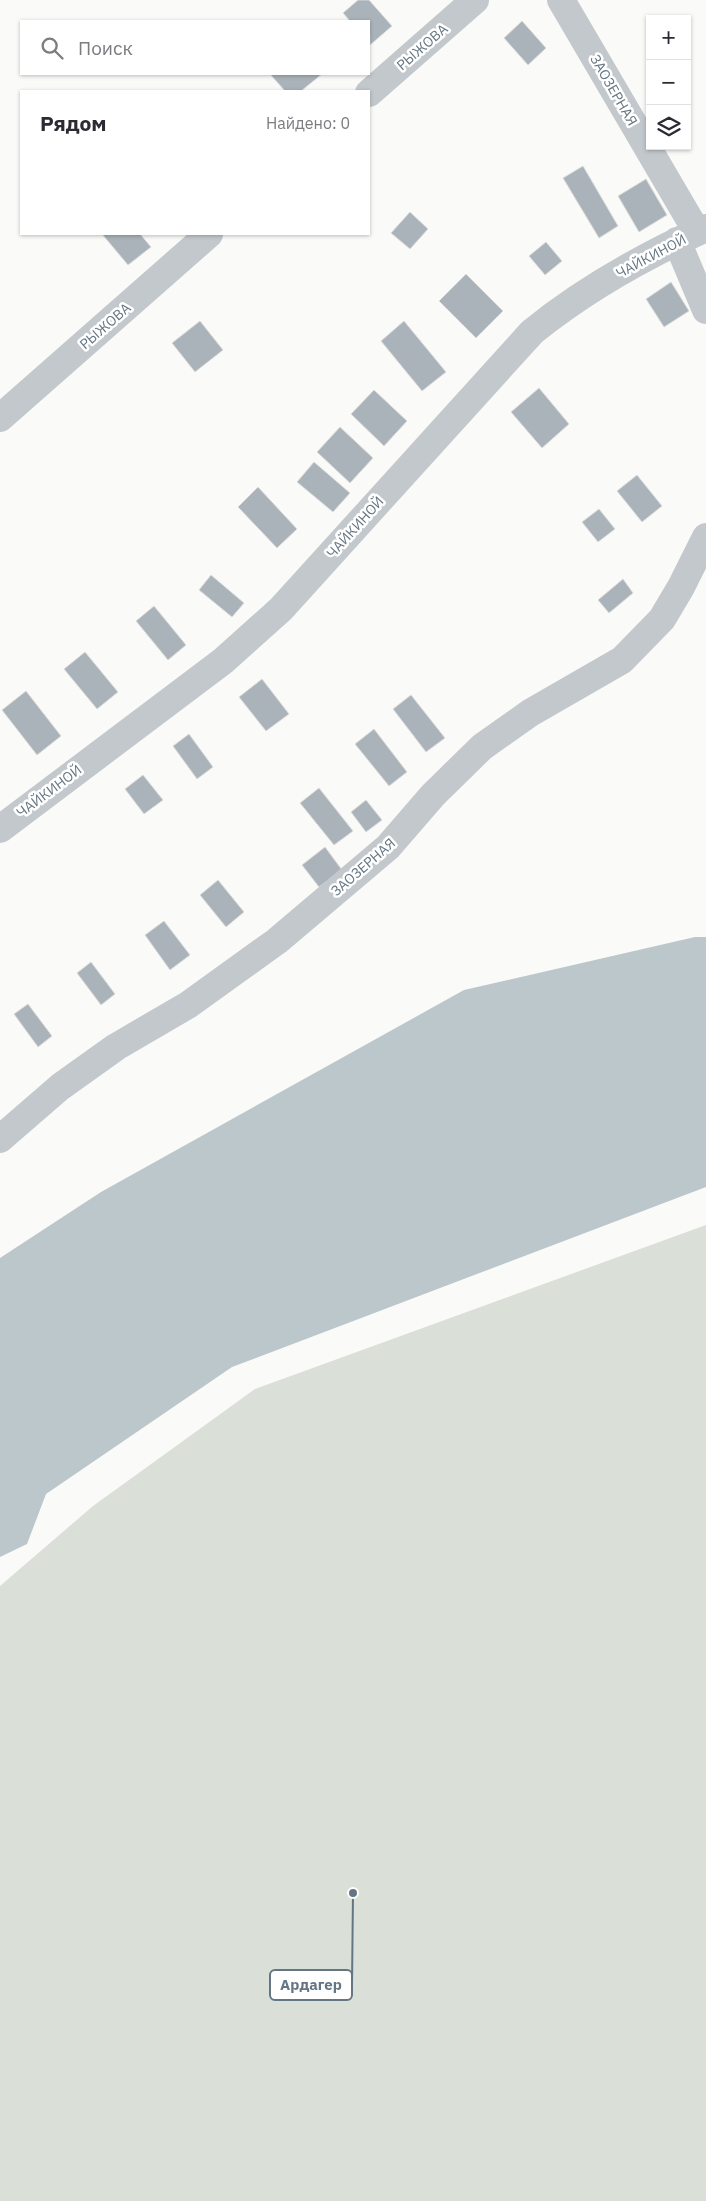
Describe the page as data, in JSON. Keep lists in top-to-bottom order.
{
  "streets": {
    "street": ["РЫЖОВА", "ЗАОЗЕРНАЯ", "ЧАЙКИНОЙ"]
  },
  "crossings": [
    ["ЗАОЗЕРНАЯ", "ЧАЙКИНОЙ"]
  ],
  "places": ["Ардагер"],
  "page": {
    "map_buttons": ["+", "−"],
    "search": "Поиск",
    "heading": ["Рядом", "Найдено: 0"]
  }
}
